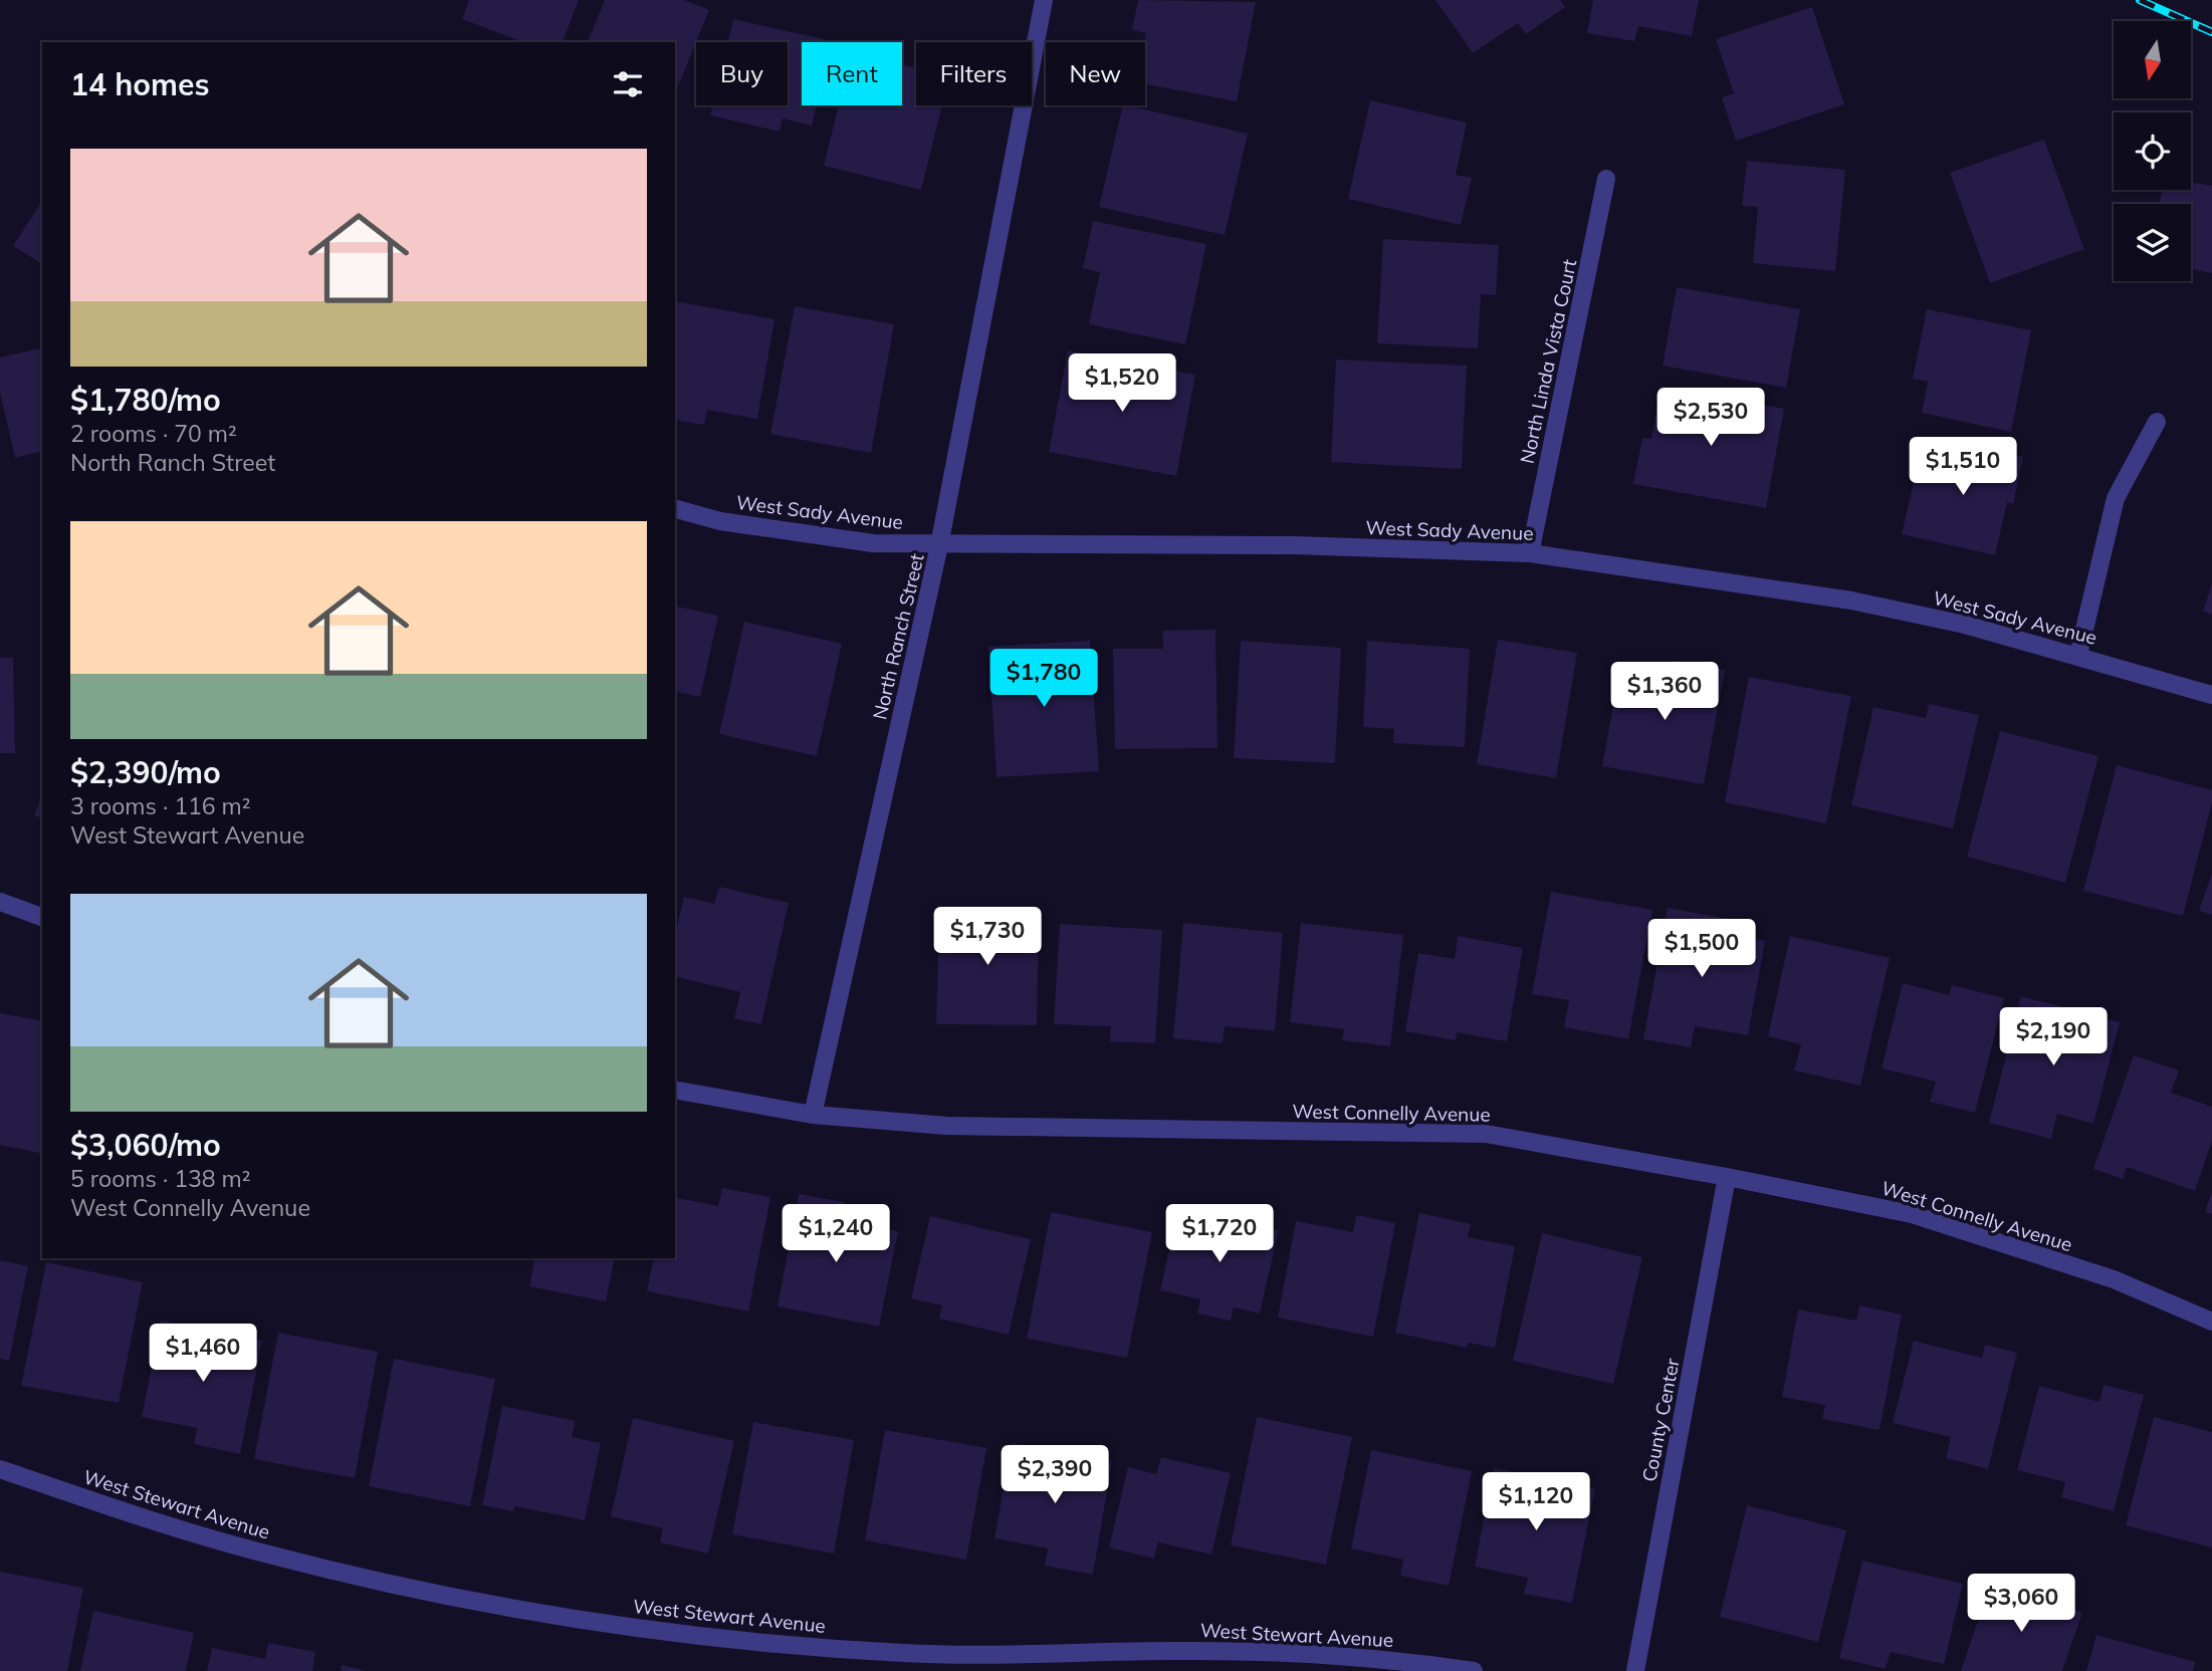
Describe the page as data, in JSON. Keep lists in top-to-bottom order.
{
  "streets": {
    "street": [
      "North Linda Vista Court",
      "West Sady Avenue",
      "North Ranch Street",
      "West Connelly Avenue",
      "County Center",
      "West Stewart Avenue"
    ]
  },
  "crossings": [
    ["North Linda Vista Court", "West Sady Avenue"],
    ["West Sady Avenue", "North Ranch Street"],
    ["North Ranch Street", "West Connelly Avenue"],
    ["West Connelly Avenue", "County Center"]
  ],
  "north": "bottom",
  "page": {
    "chip": [
      "Buy",
      "Rent",
      "Filters",
      "New"
    ],
    "heading": "14 homes",
    "list": [
      {
        "name": "$1,780/mo",
        "note": "2 rooms · 70 m² · North Ranch Street"
      },
      {
        "name": "$2,390/mo",
        "note": "3 rooms · 116 m² · West Stewart Avenue"
      },
      {
        "name": "$3,060/mo",
        "note": "5 rooms · 138 m² · West Connelly Avenue"
      }
    ],
    "price": [
      "$1,520",
      "$2,530",
      "$1,510",
      "$1,780",
      "$1,360",
      "$1,730",
      "$1,500",
      "$2,190",
      "$1,240",
      "$1,720",
      "$1,460",
      "$2,390",
      "$1,120",
      "$3,060"
    ]
  }
}
